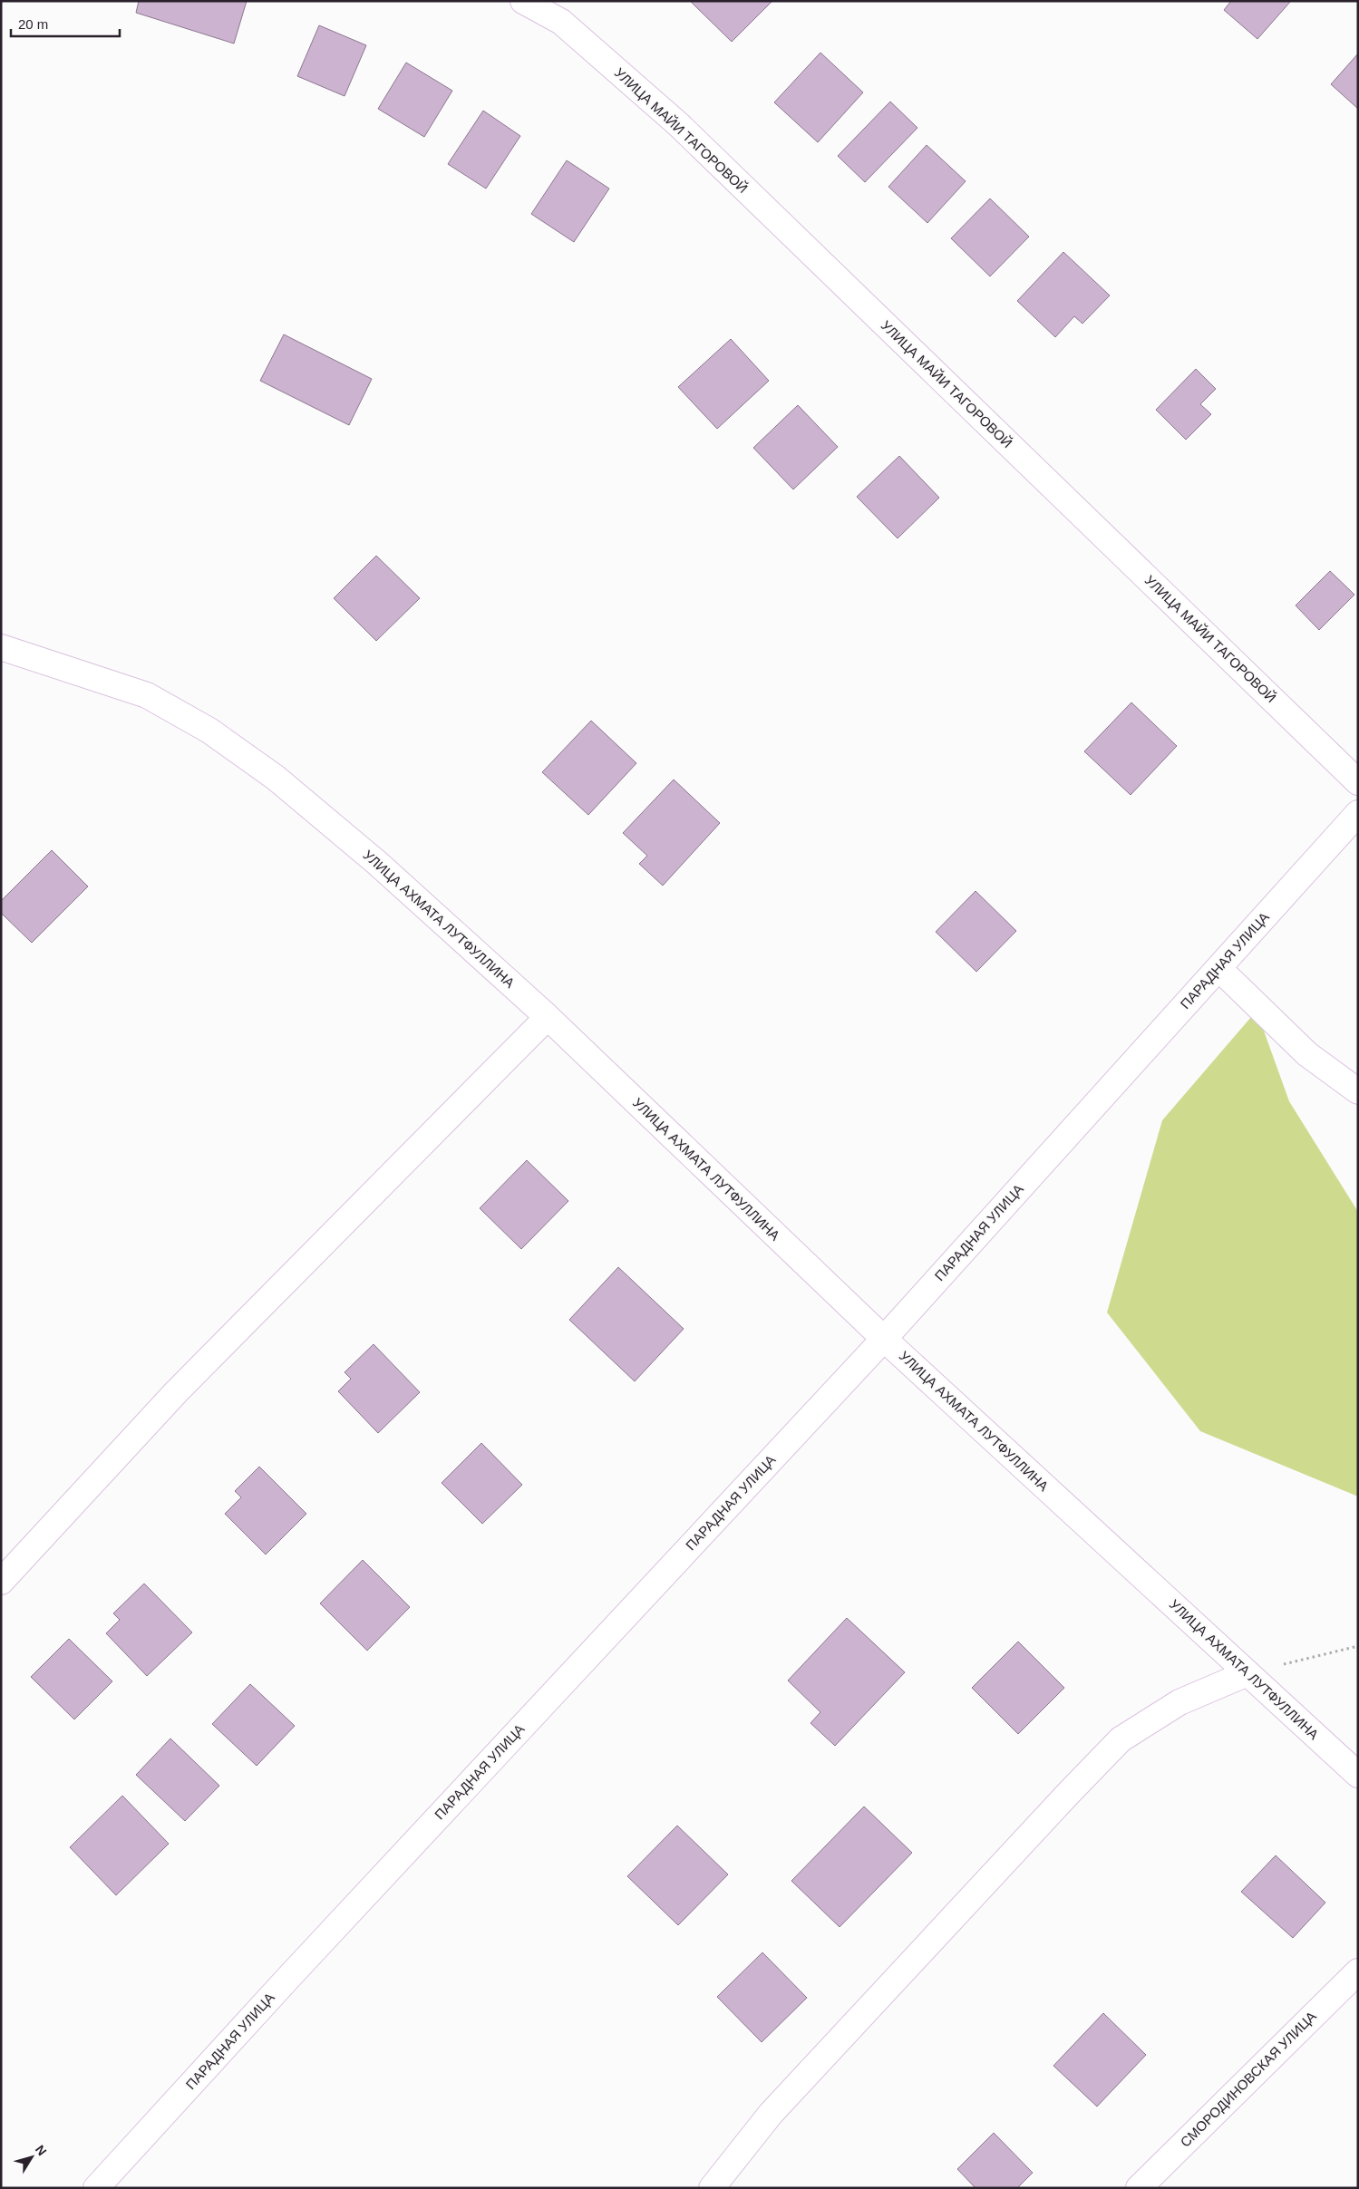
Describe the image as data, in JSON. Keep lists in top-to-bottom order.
{
  "streets": {
    "street": [
      "УЛИЦА МАЙИ ТАГОРОВОЙ",
      "УЛИЦА АХМАТА ЛУТФУЛЛИНА",
      "ПАРАДНАЯ УЛИЦА",
      "СМОРОДИНОВСКАЯ УЛИЦА"
    ]
  },
  "crossings": [
    ["УЛИЦА АХМАТА ЛУТФУЛЛИНА", "ПАРАДНАЯ УЛИЦА"]
  ],
  "scale_bar": "20 m",
  "north": "top right"
}
